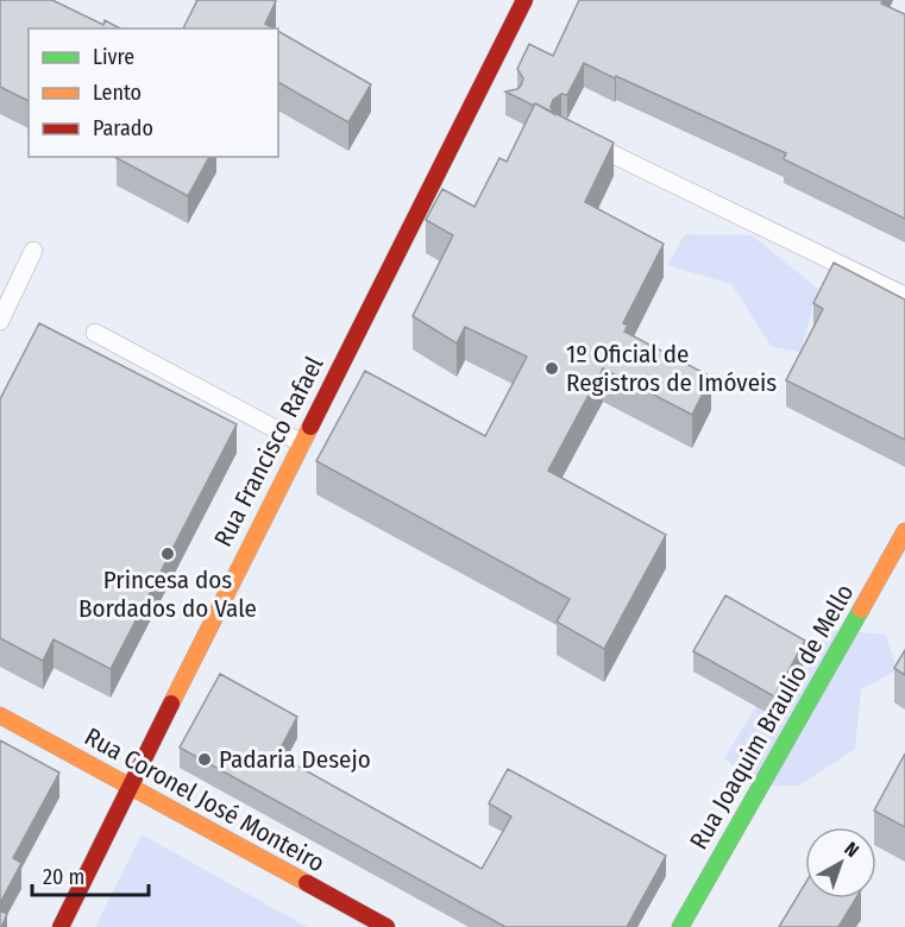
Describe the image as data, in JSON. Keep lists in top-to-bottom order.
{
  "streets": {
    "main road": ["Rua Francisco Rafael", "Rua Joaquim Braulio de Mello", "Rua Coronel José Monteiro"]
  },
  "crossings": [
    ["Rua Francisco Rafael", "Rua Coronel José Monteiro"]
  ],
  "places": ["1º Oficial de Registros de Imóveis", "Princesa dos Bordados do Vale", "Padaria Desejo"],
  "legend": ["Livre", "Lento", "Parado"],
  "scale_bar": "20 m",
  "north": "top right"
}
